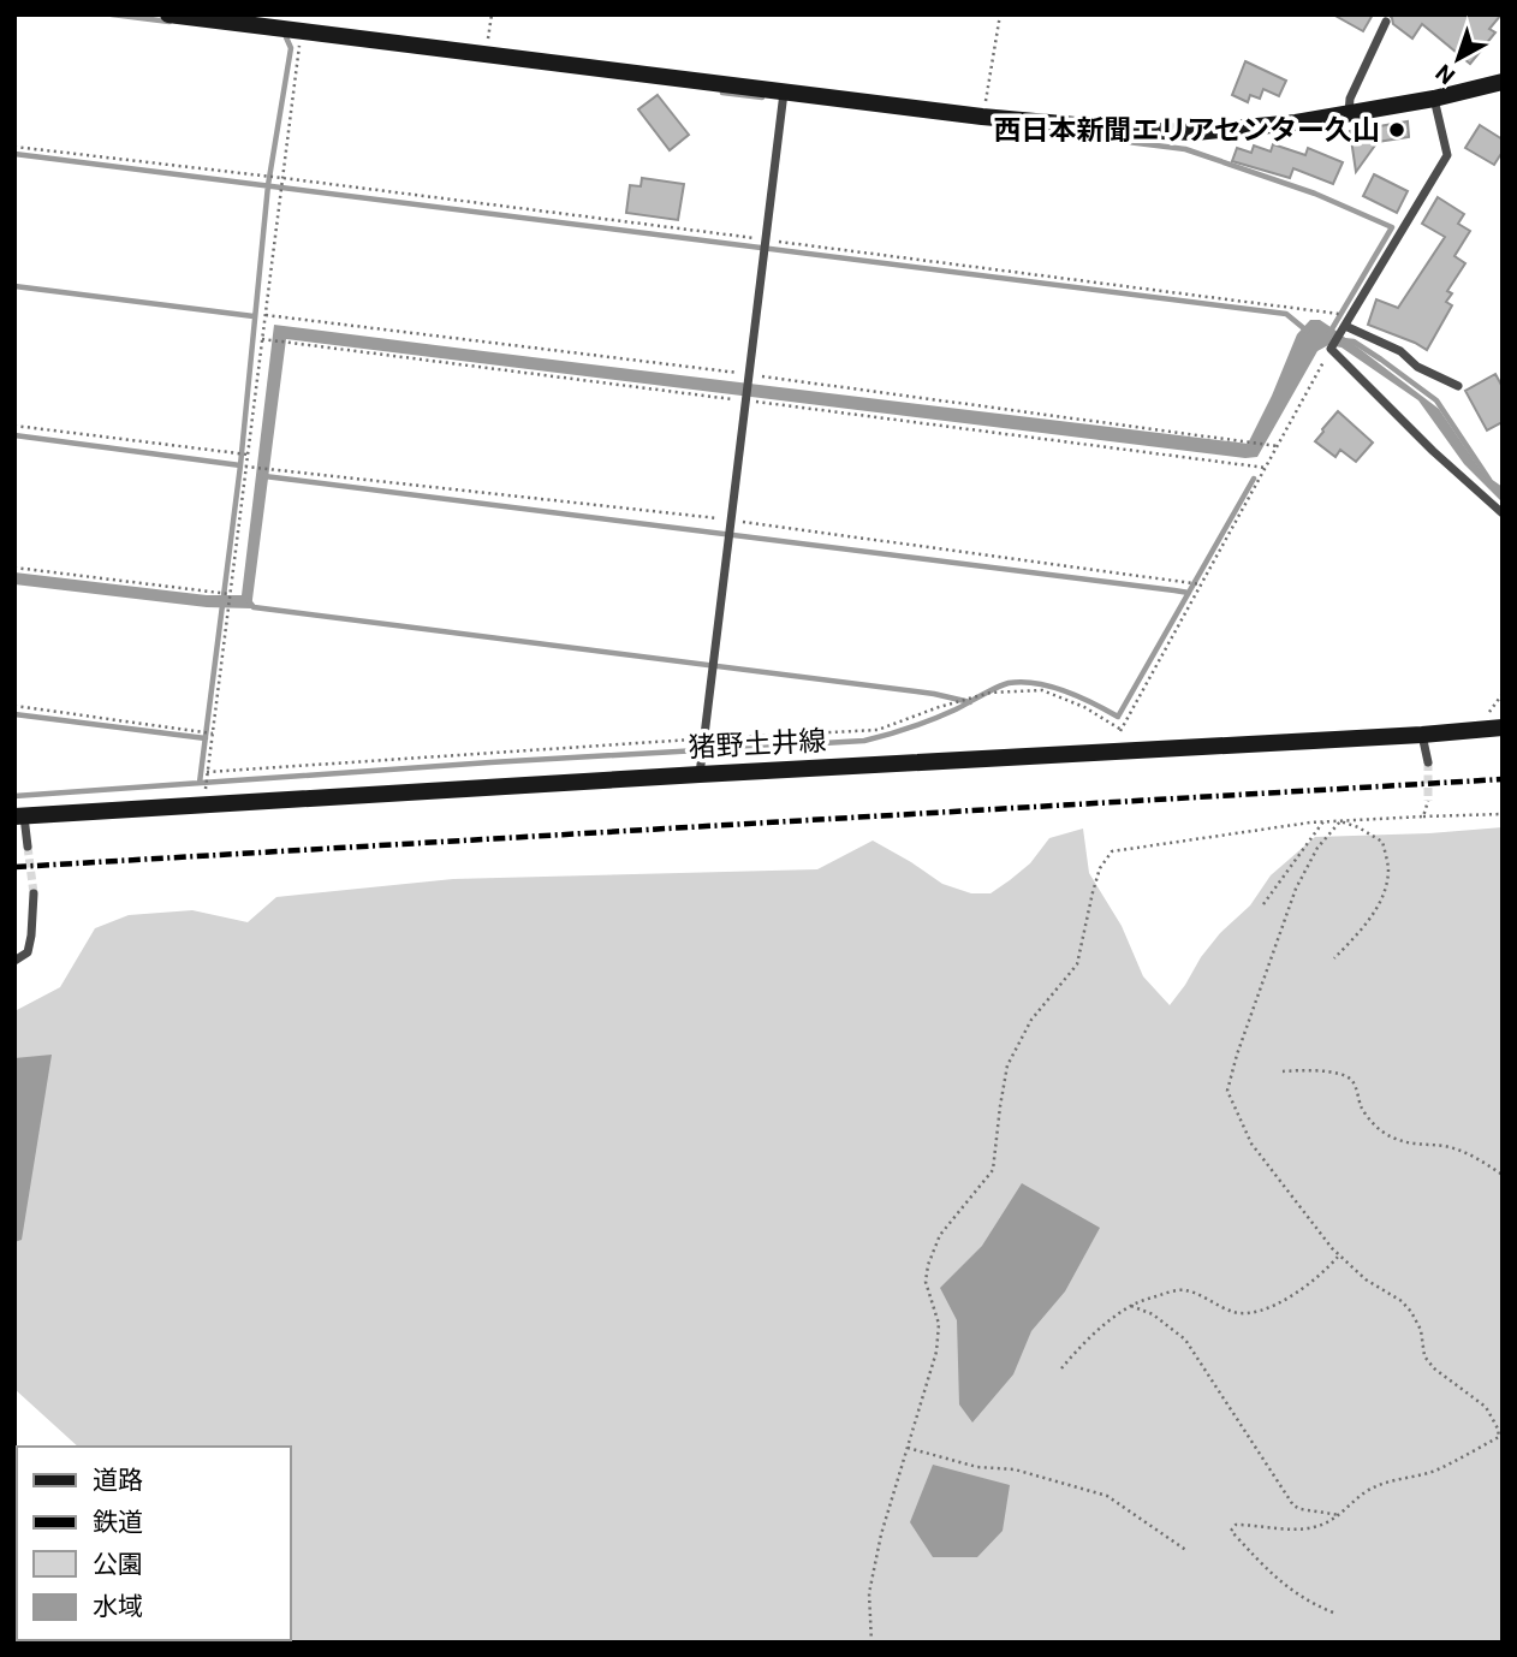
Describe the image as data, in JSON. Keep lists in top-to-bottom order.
{
  "streets": {
    "main road": ["猪野土井線"]
  },
  "places": ["西日本新聞エリアセンター久山"],
  "legend": [
    "道路",
    "鉄道",
    "公園",
    "水域"
  ],
  "north": "bottom left"
}
